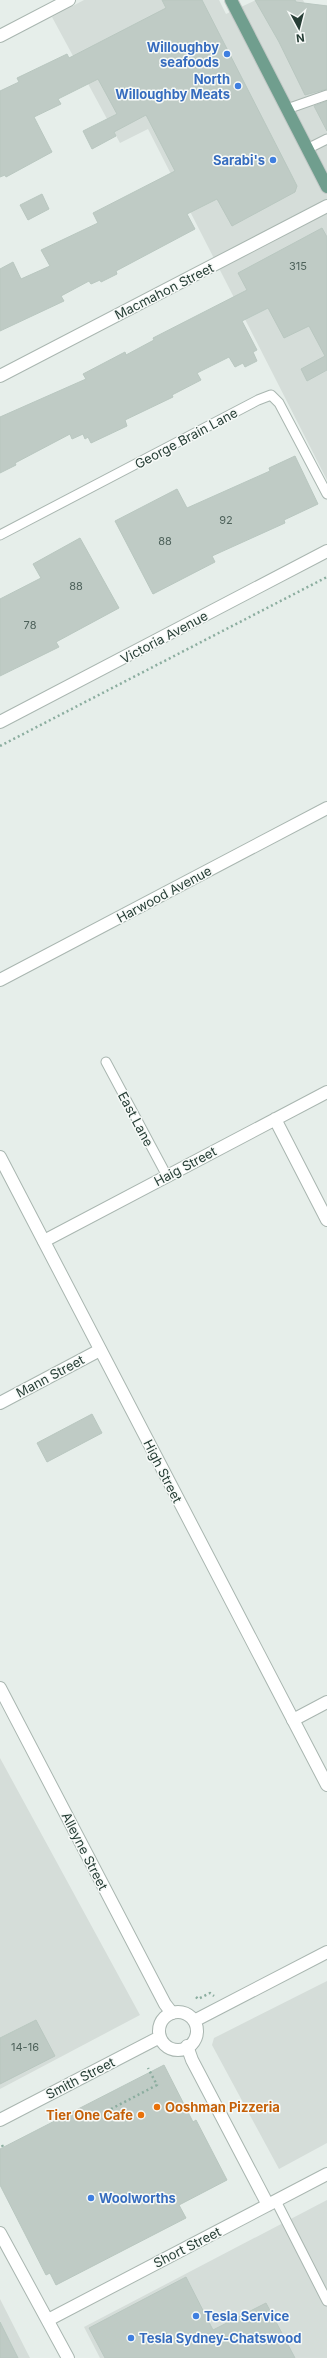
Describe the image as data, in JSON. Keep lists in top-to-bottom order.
{
  "streets": {
    "street": [
      "Macmahon Street",
      "Victoria Avenue",
      "Harwood Avenue",
      "Haig Street",
      "Mann Street",
      "High Street",
      "Alleyne Street",
      "Smith Street",
      "Short Street"
    ],
    "lane": ["George Brain Lane", "East Lane"]
  },
  "crossings": [
    ["East Lane", "Haig Street"],
    ["Haig Street", "High Street"],
    ["Mann Street", "High Street"],
    ["Alleyne Street", "Smith Street"]
  ],
  "places": [
    "Willoughby seafoods",
    "North Willoughby Meats",
    "Sarabi's",
    "Ooshman Pizzeria",
    "Tier One Cafe",
    "Woolworths",
    "Tesla Service",
    "Tesla Sydney-Chatswood"
  ],
  "house_numbers": [
    "315",
    "92",
    "88",
    "88",
    "78",
    "14-16"
  ],
  "north": "bottom"
}
